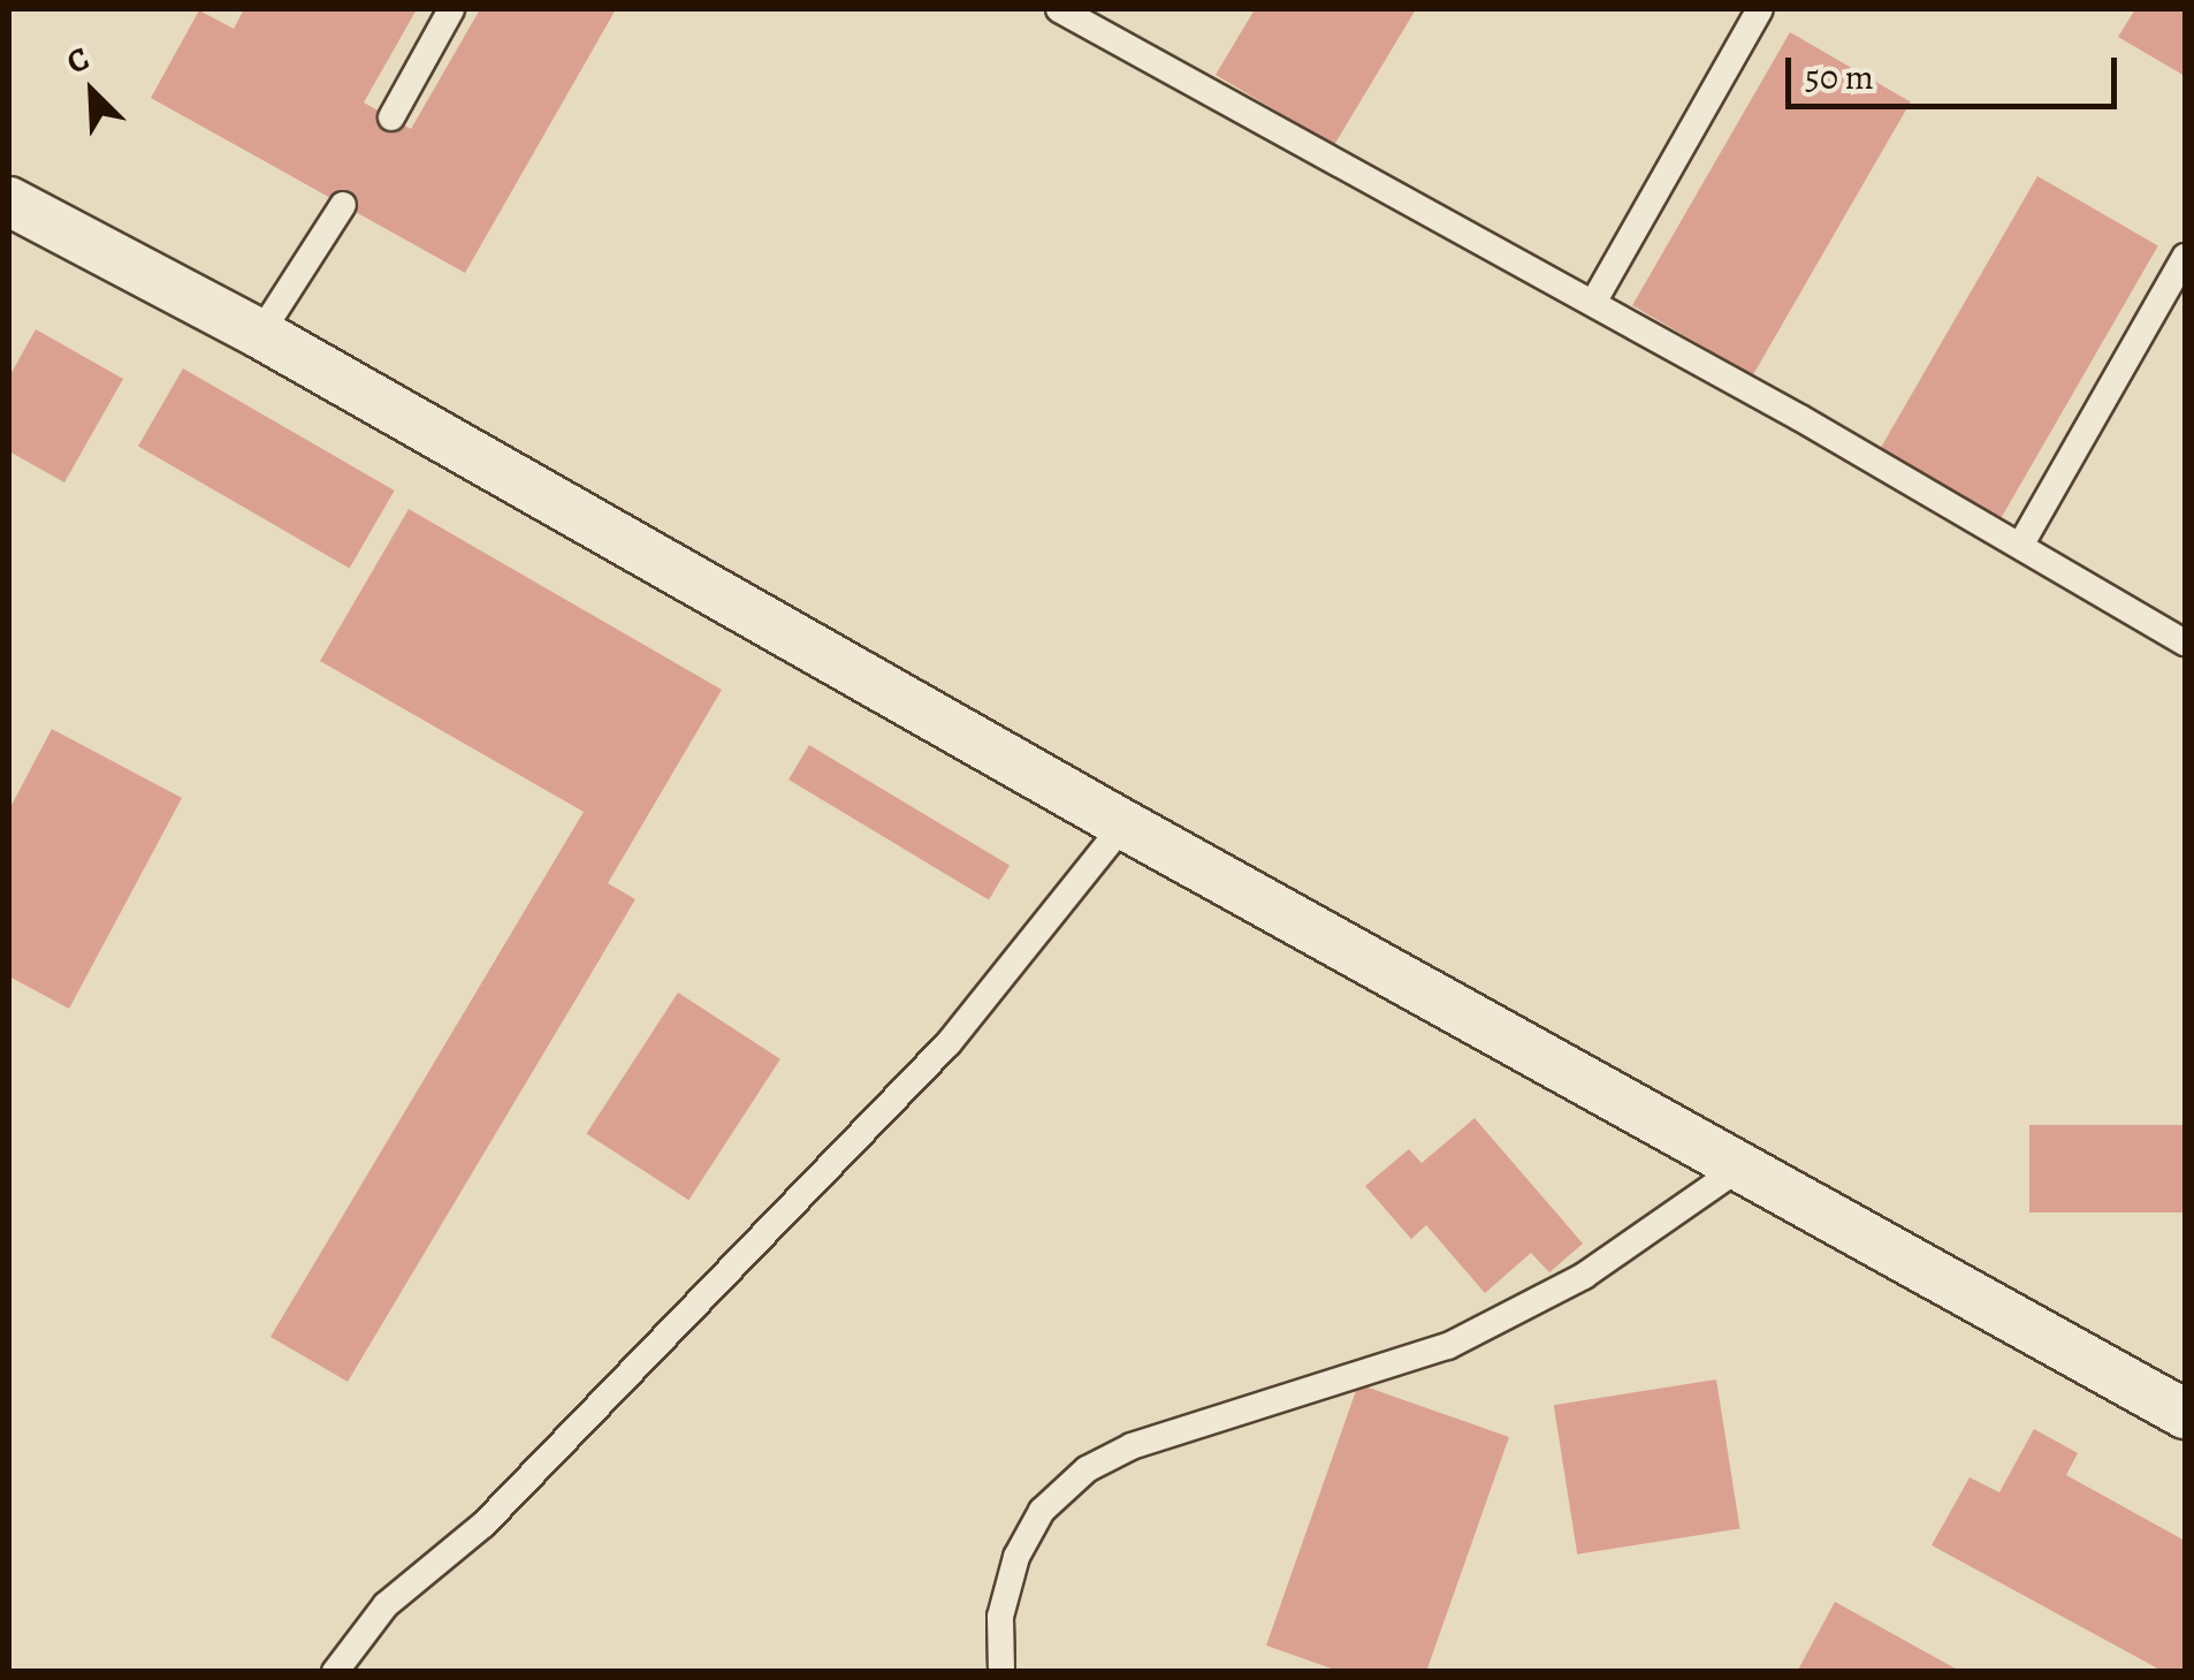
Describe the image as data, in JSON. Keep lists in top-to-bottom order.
{
  "scale_bar": "50 m",
  "north": "top left"
}
